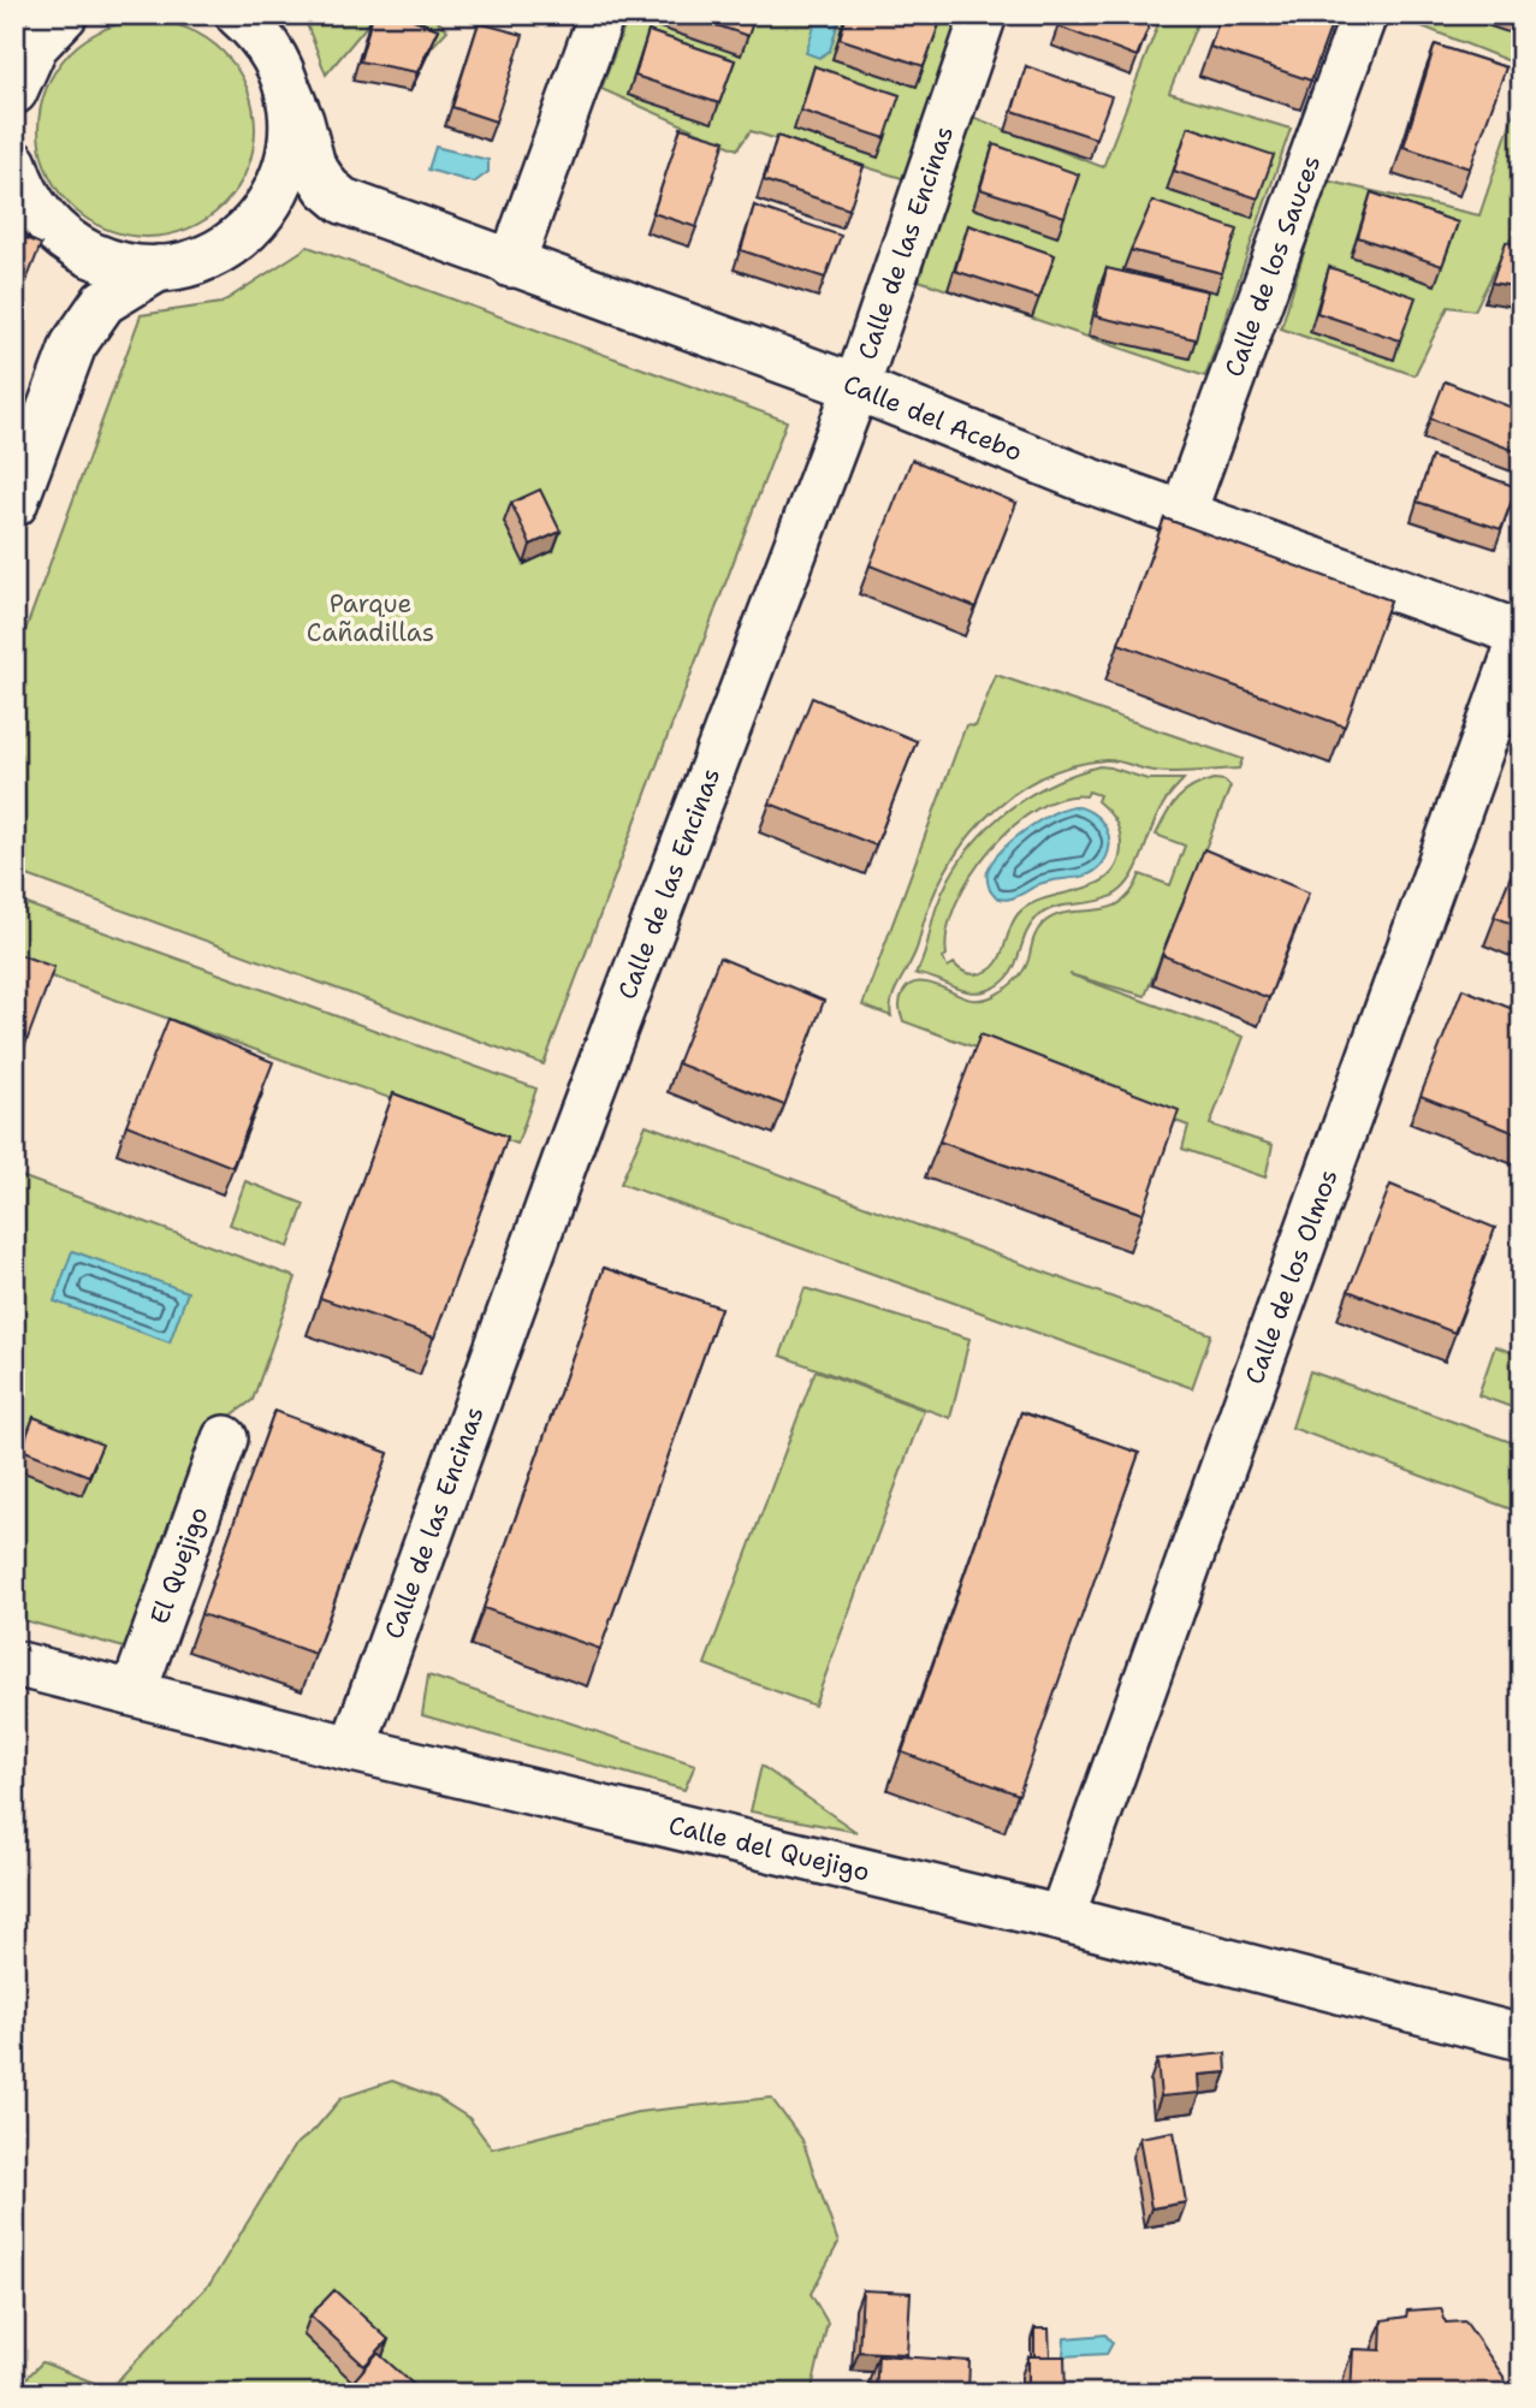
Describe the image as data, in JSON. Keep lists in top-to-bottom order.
{
  "streets": {
    "street": [
      "Calle de las Encinas",
      "Calle de los Sauces",
      "Calle del Acebo",
      "Calle de los Olmos",
      "El Quejigo",
      "Calle del Quejigo"
    ]
  },
  "crossings": [
    ["Calle de las Encinas", "Calle del Acebo"],
    ["Calle de las Encinas", "Calle del Quejigo"],
    ["Calle de los Sauces", "Calle del Acebo"],
    ["Calle del Acebo", "Calle de los Olmos"],
    ["Calle de los Olmos", "Calle del Quejigo"],
    ["El Quejigo", "Calle del Quejigo"]
  ],
  "parks": ["Parque Cañadillas"]
}
